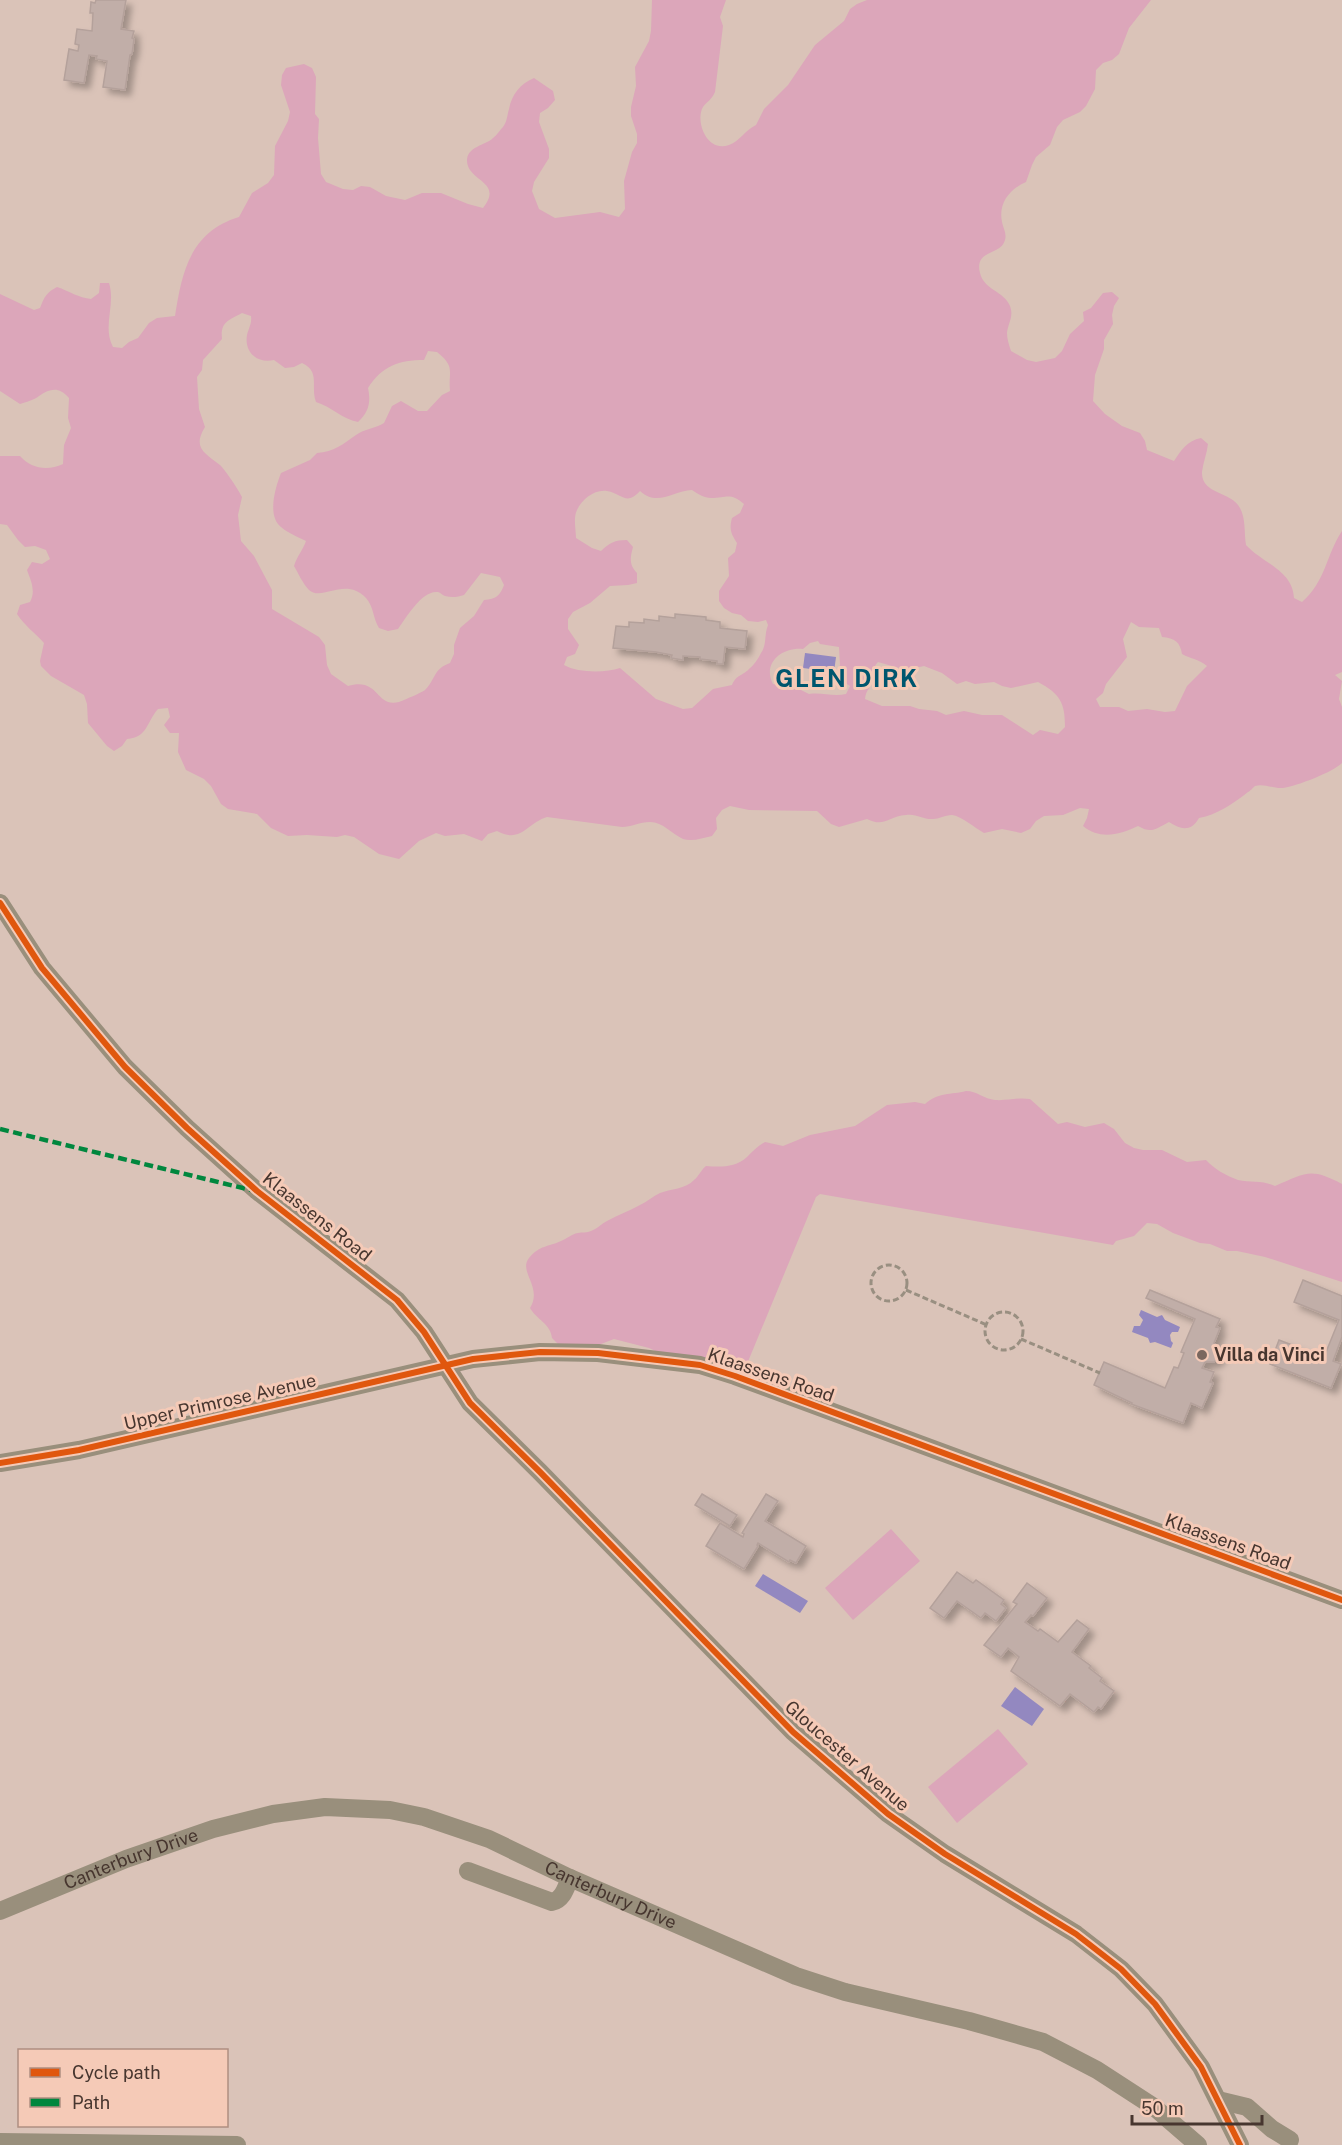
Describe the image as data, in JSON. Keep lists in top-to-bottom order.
{
  "streets": {
    "street": [
      "Klaassens Road",
      "Upper Primrose Avenue",
      "Gloucester Avenue",
      "Canterbury Drive"
    ]
  },
  "crossings": [
    ["Klaassens Road", "Upper Primrose Avenue"],
    ["Klaassens Road", "Gloucester Avenue"],
    ["Upper Primrose Avenue", "Gloucester Avenue"]
  ],
  "districts": ["GLEN DIRK"],
  "places": ["Villa da Vinci"],
  "legend": ["Cycle path", "Path"],
  "scale_bar": "50 m"
}
